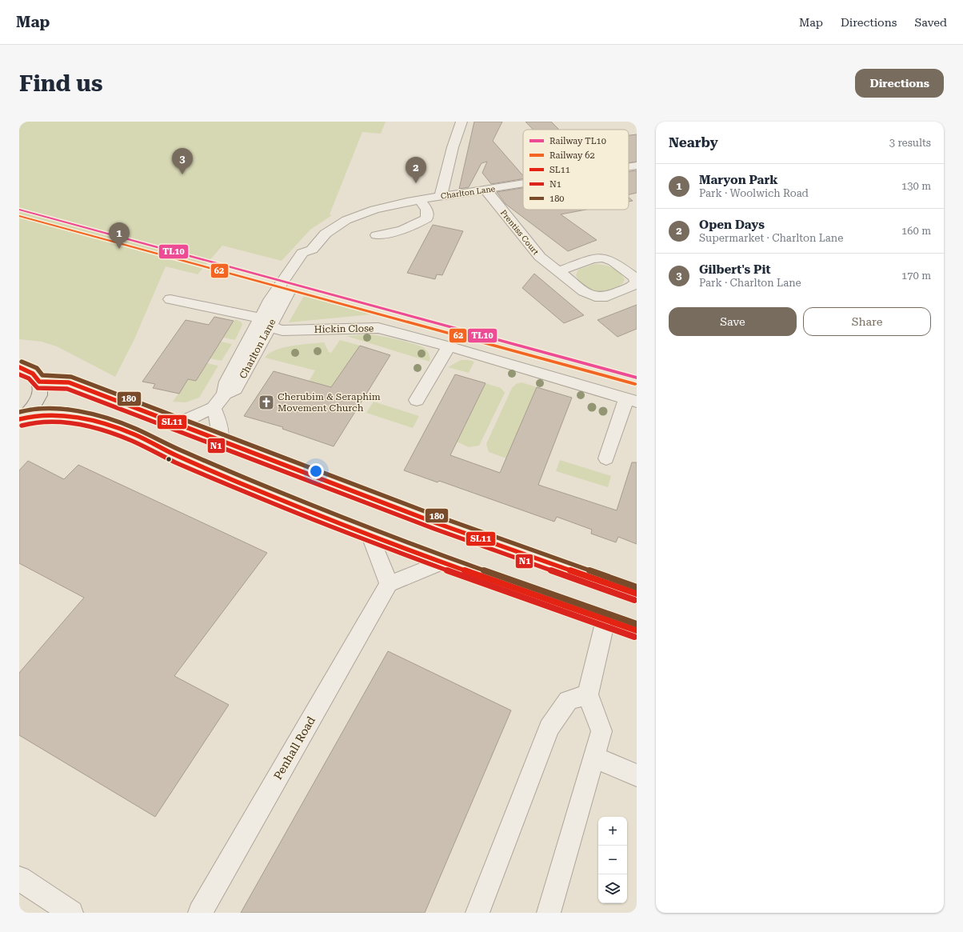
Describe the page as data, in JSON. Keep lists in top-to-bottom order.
{
  "streets": {
    "street": [
      "Charlton Lane",
      "Prentiss Court",
      "Hickin Close",
      "Penhall Road"
    ]
  },
  "crossings": [
    ["Charlton Lane", "Prentiss Court"],
    ["Charlton Lane", "Hickin Close"]
  ],
  "places": {
    "church": ["Cherubim & Seraphim Movement Church"]
  },
  "lines": [
    "rail line TL10",
    "rail line 62",
    "transit line 180",
    "transit line SL11",
    "transit line N1"
  ],
  "legend": [
    "Railway TL10",
    "Railway 62",
    "SL11",
    "N1",
    "180"
  ],
  "page": {
    "header": "Map",
    "nav": ["Map", "Directions", "Saved"],
    "buttons": [
      "Directions",
      ["Save", "Share"]
    ],
    "title": "Find us",
    "heading": ["Nearby", "3 results"],
    "pins": ["3", "2", "1"],
    "list": [
      {
        "mark": "1",
        "name": "Maryon Park",
        "note": "Park · Woolwich Road",
        "value": "130 m"
      },
      {
        "mark": "2",
        "name": "Open Days",
        "note": "Supermarket · Charlton Lane",
        "value": "160 m"
      },
      {
        "mark": "3",
        "name": "Gilbert's Pit",
        "note": "Park · Charlton Lane",
        "value": "170 m"
      }
    ],
    "map_buttons": ["+", "−"]
  }
}
